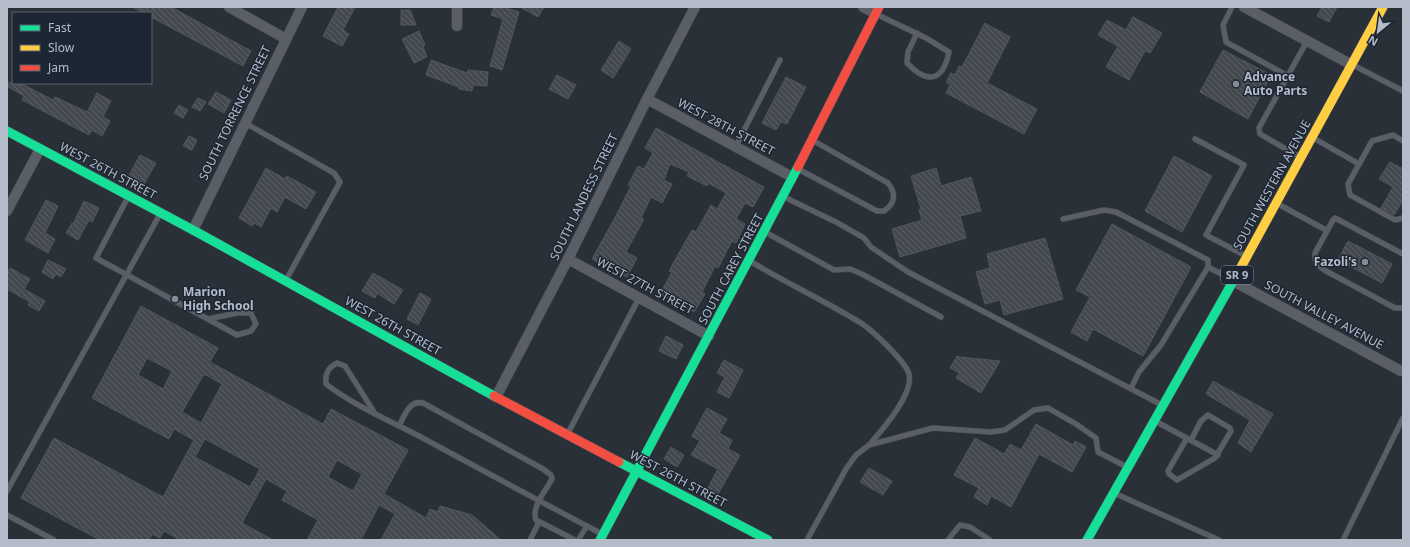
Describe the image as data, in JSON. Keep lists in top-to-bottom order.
{
  "streets": {
    "main road": [
      "WEST 26TH STREET",
      "SOUTH WESTERN AVENUE",
      "SOUTH CAREY STREET",
      "SR 9"
    ],
    "street": [
      "SOUTH TORRENCE STREET",
      "WEST 28TH STREET",
      "SOUTH LANDESS STREET",
      "WEST 27TH STREET",
      "SOUTH VALLEY AVENUE"
    ]
  },
  "crossings": [
    ["SOUTH TORRENCE STREET", "WEST 26TH STREET"],
    ["WEST 28TH STREET", "SOUTH LANDESS STREET"],
    ["WEST 28TH STREET", "SOUTH CAREY STREET"],
    ["WEST 26TH STREET", "SOUTH LANDESS STREET"],
    ["WEST 26TH STREET", "SOUTH CAREY STREET"],
    ["SOUTH WESTERN AVENUE", "SOUTH VALLEY AVENUE"],
    ["SOUTH LANDESS STREET", "WEST 27TH STREET"],
    ["SOUTH CAREY STREET", "WEST 27TH STREET"]
  ],
  "places": ["Advance Auto Parts", "Fazoli's", "Marion High School"],
  "legend": ["Fast", "Slow", "Jam"],
  "north": "bottom left"
}
